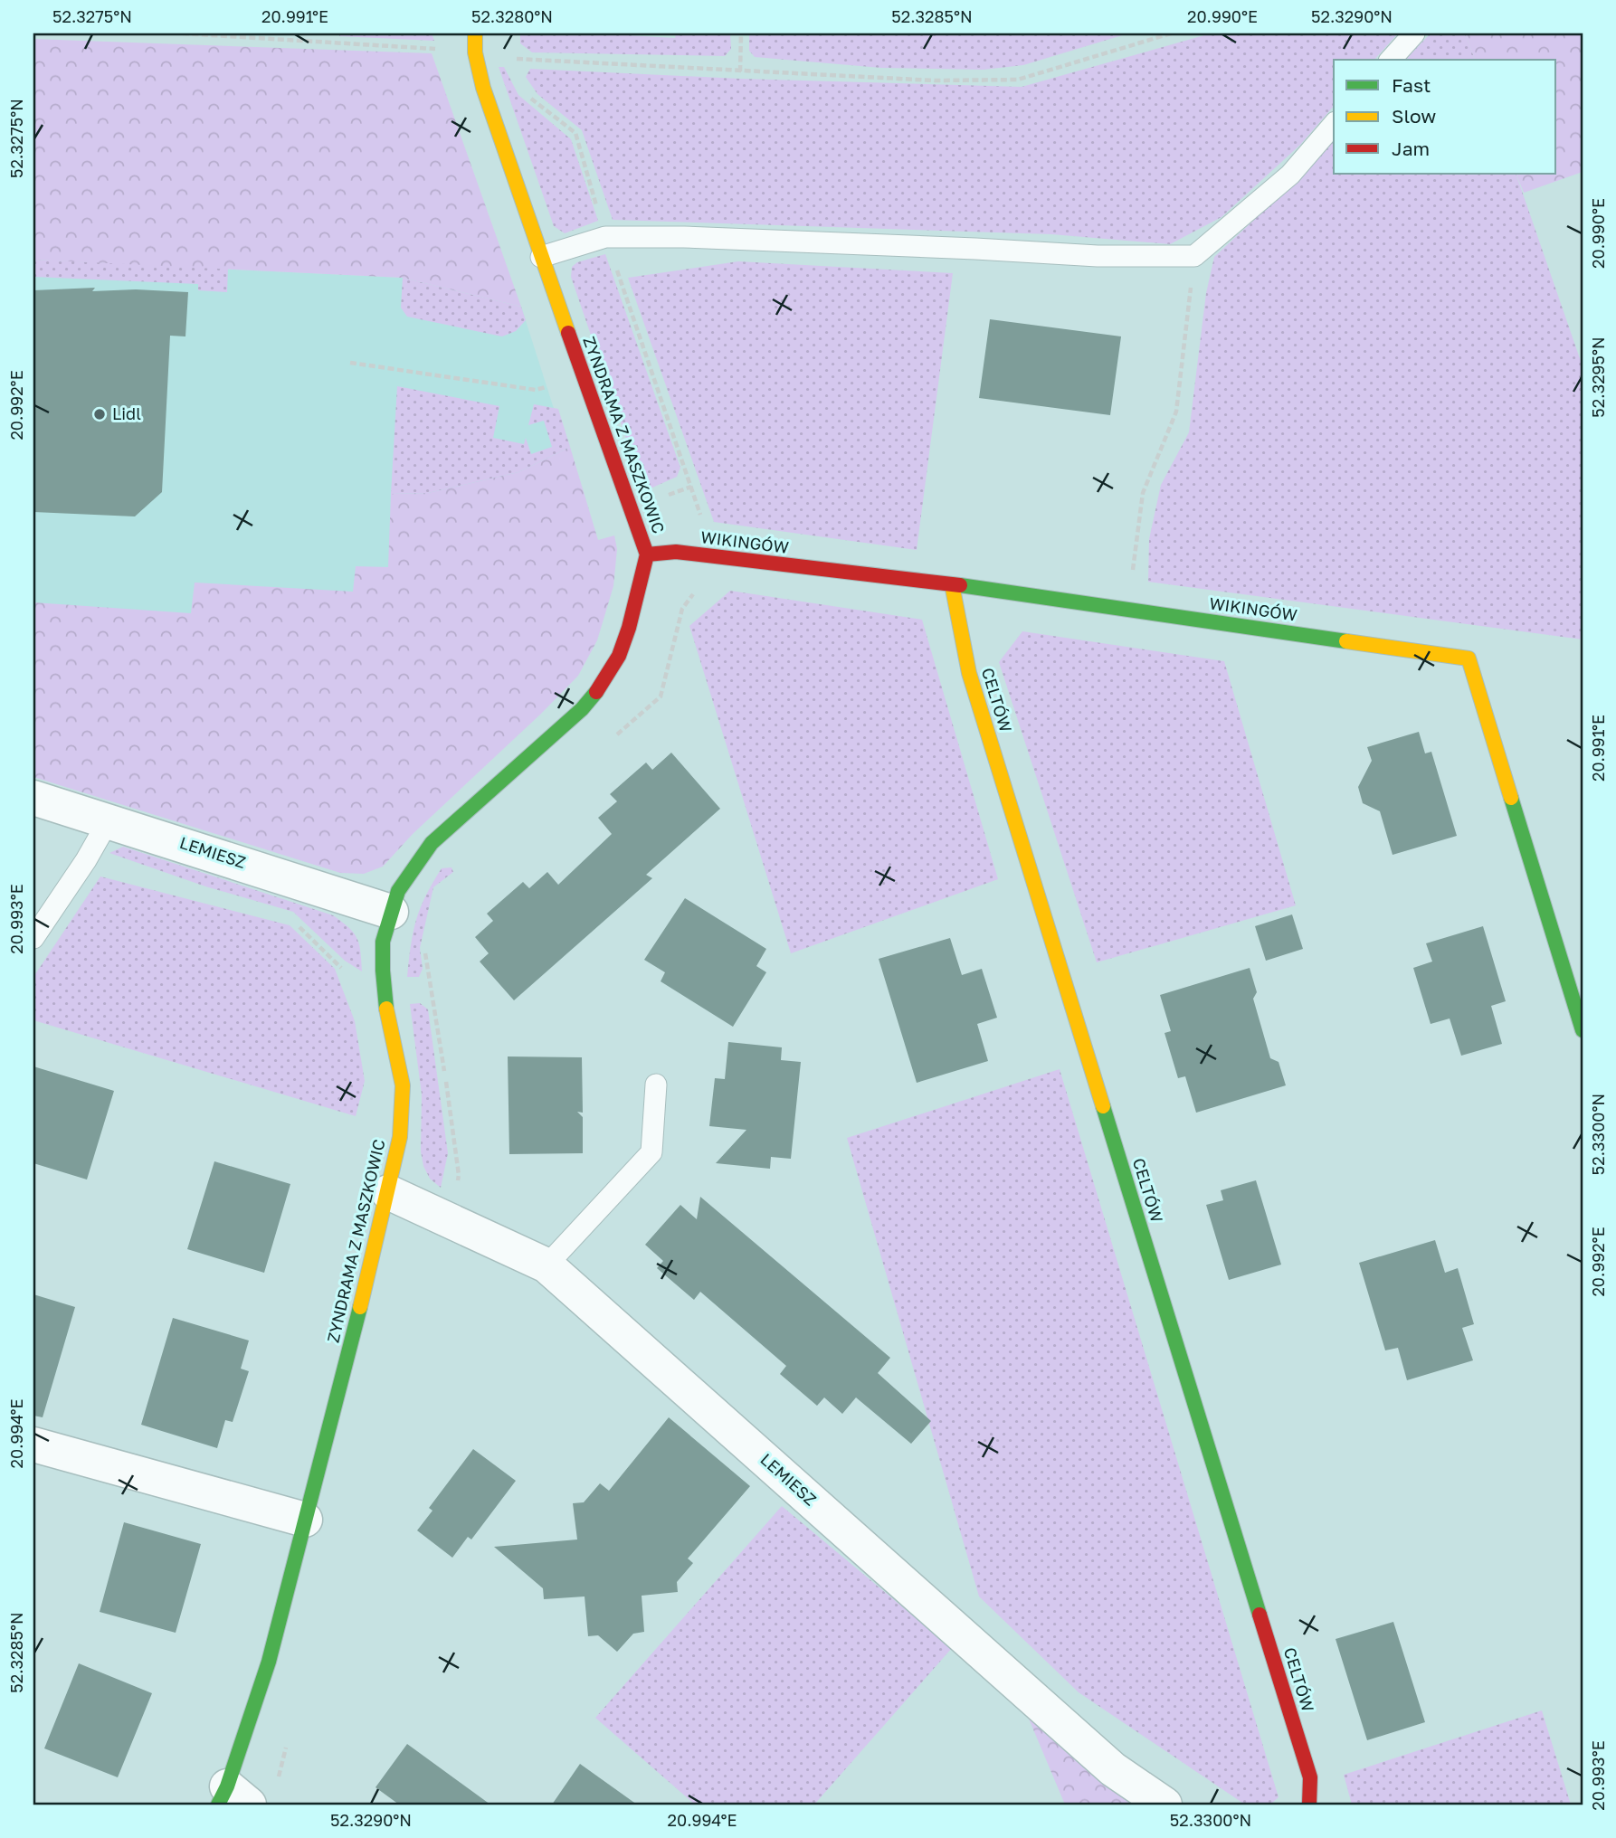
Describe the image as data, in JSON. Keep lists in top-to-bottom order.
{
  "streets": {
    "street": [
      "ZYNDRAMA Z MASZKOWIC",
      "WIKINGÓW",
      "CELTÓW",
      "LEMIESZ"
    ]
  },
  "crossings": [
    ["ZYNDRAMA Z MASZKOWIC", "WIKINGÓW"],
    ["ZYNDRAMA Z MASZKOWIC", "LEMIESZ"],
    ["WIKINGÓW", "CELTÓW"]
  ],
  "places": ["Lidl"],
  "legend": ["Fast", "Slow", "Jam"],
  "coordinates": [
    "52.3275°N",
    "20.991°E",
    "52.3280°N",
    "52.3285°N",
    "20.990°E",
    "52.3290°N",
    "52.3295°N",
    "20.992°E",
    "20.993°E",
    "52.3300°N",
    "20.994°E"
  ]
}
